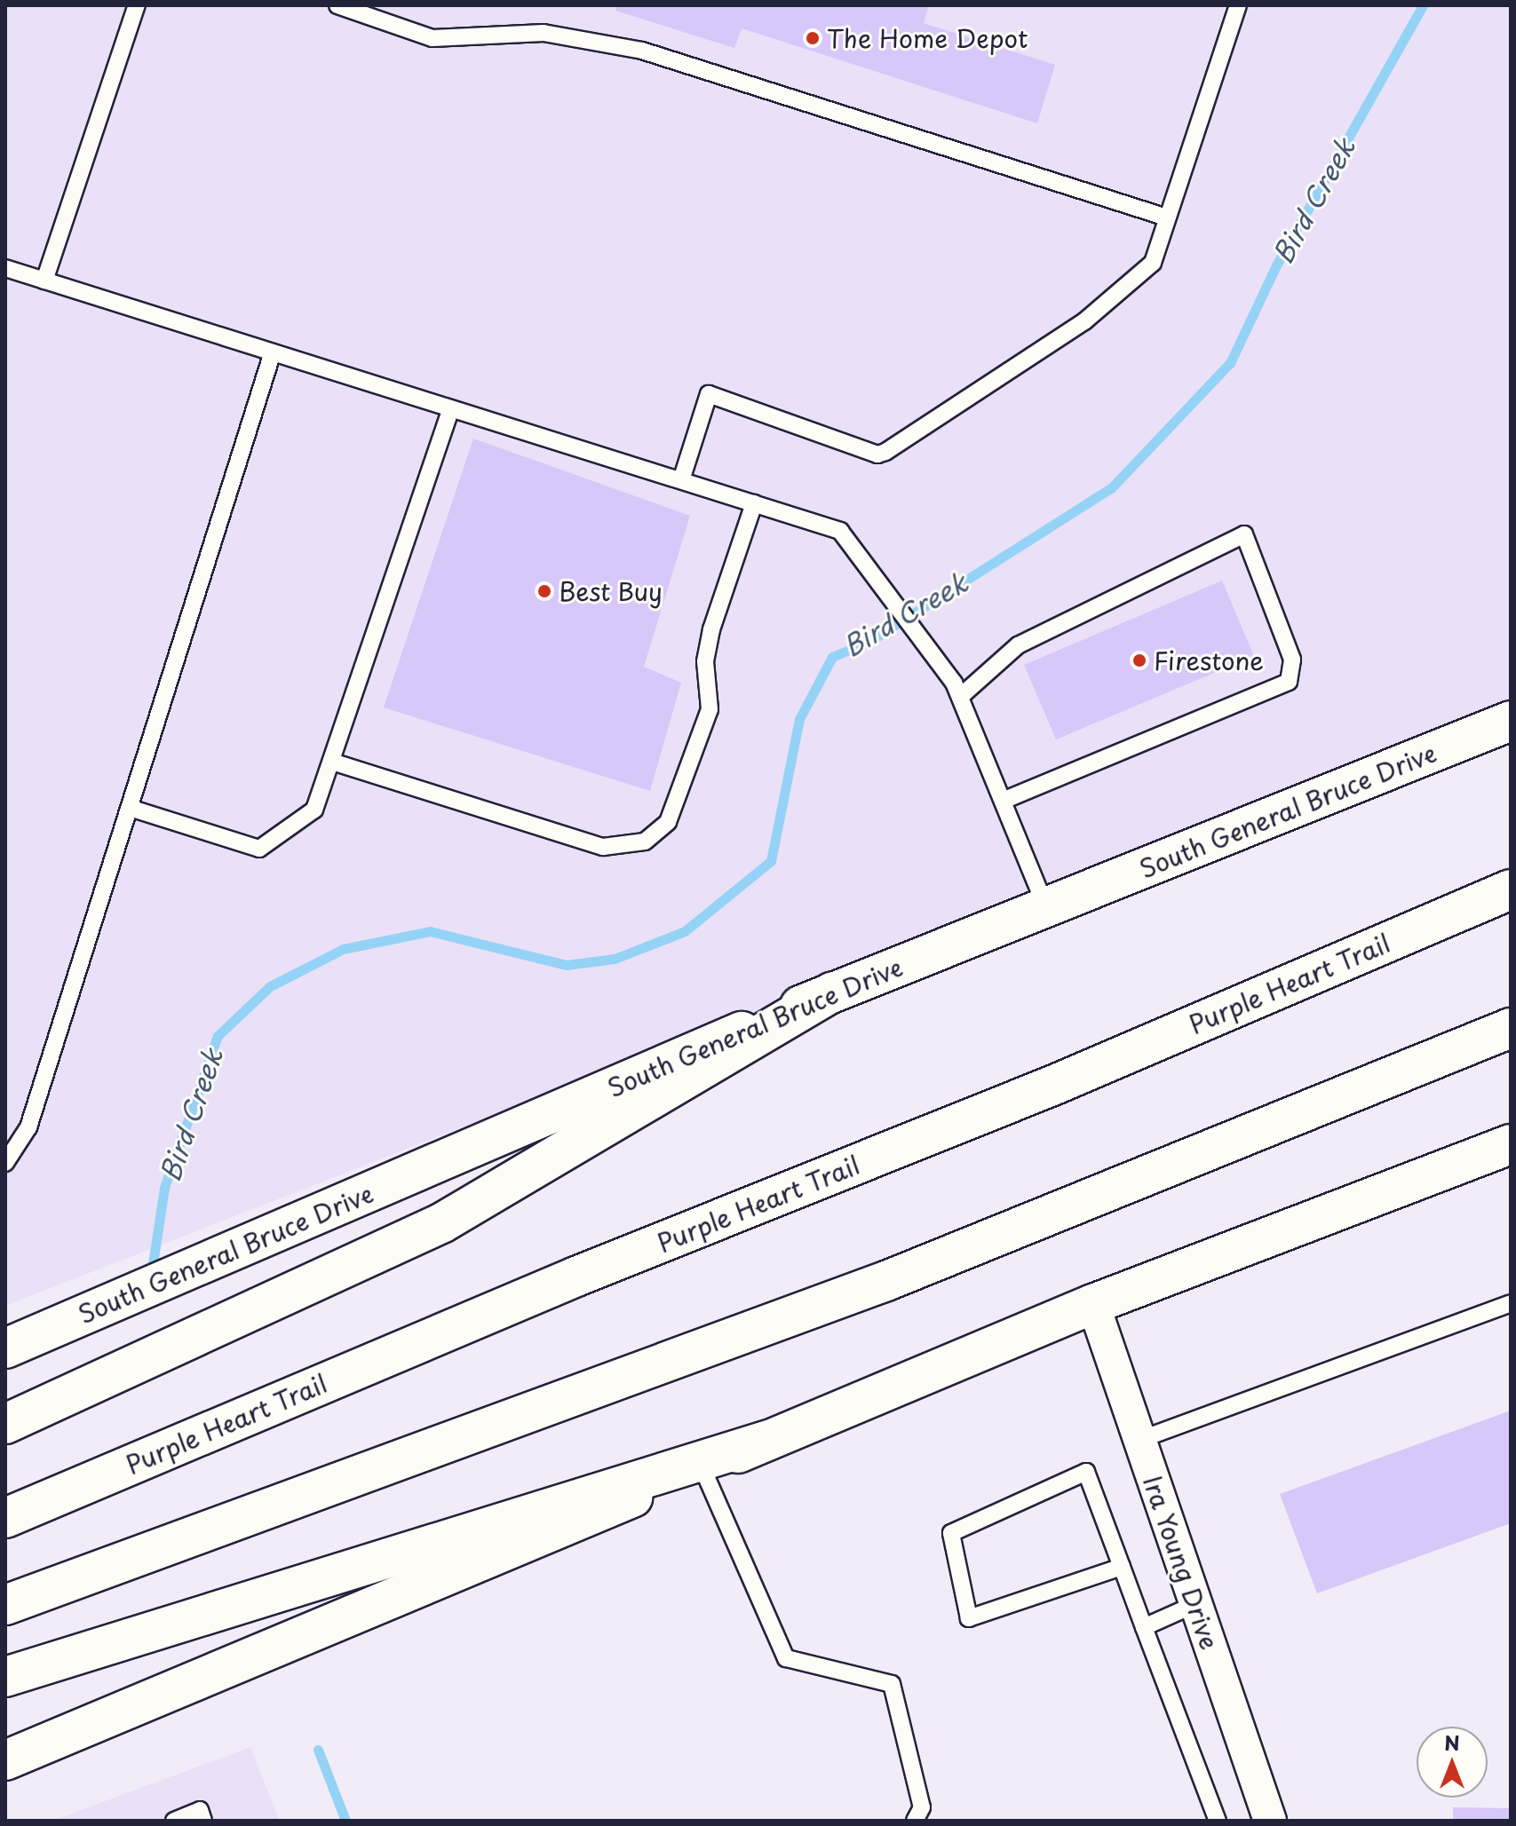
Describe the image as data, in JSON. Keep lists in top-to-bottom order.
{
  "streets": {
    "main road": ["South General Bruce Drive", "Purple Heart Trail"],
    "street": ["Ira Young Drive"]
  },
  "water": ["Bird Creek"],
  "places": ["The Home Depot", "Best Buy", "Firestone"],
  "north": "top"
}
